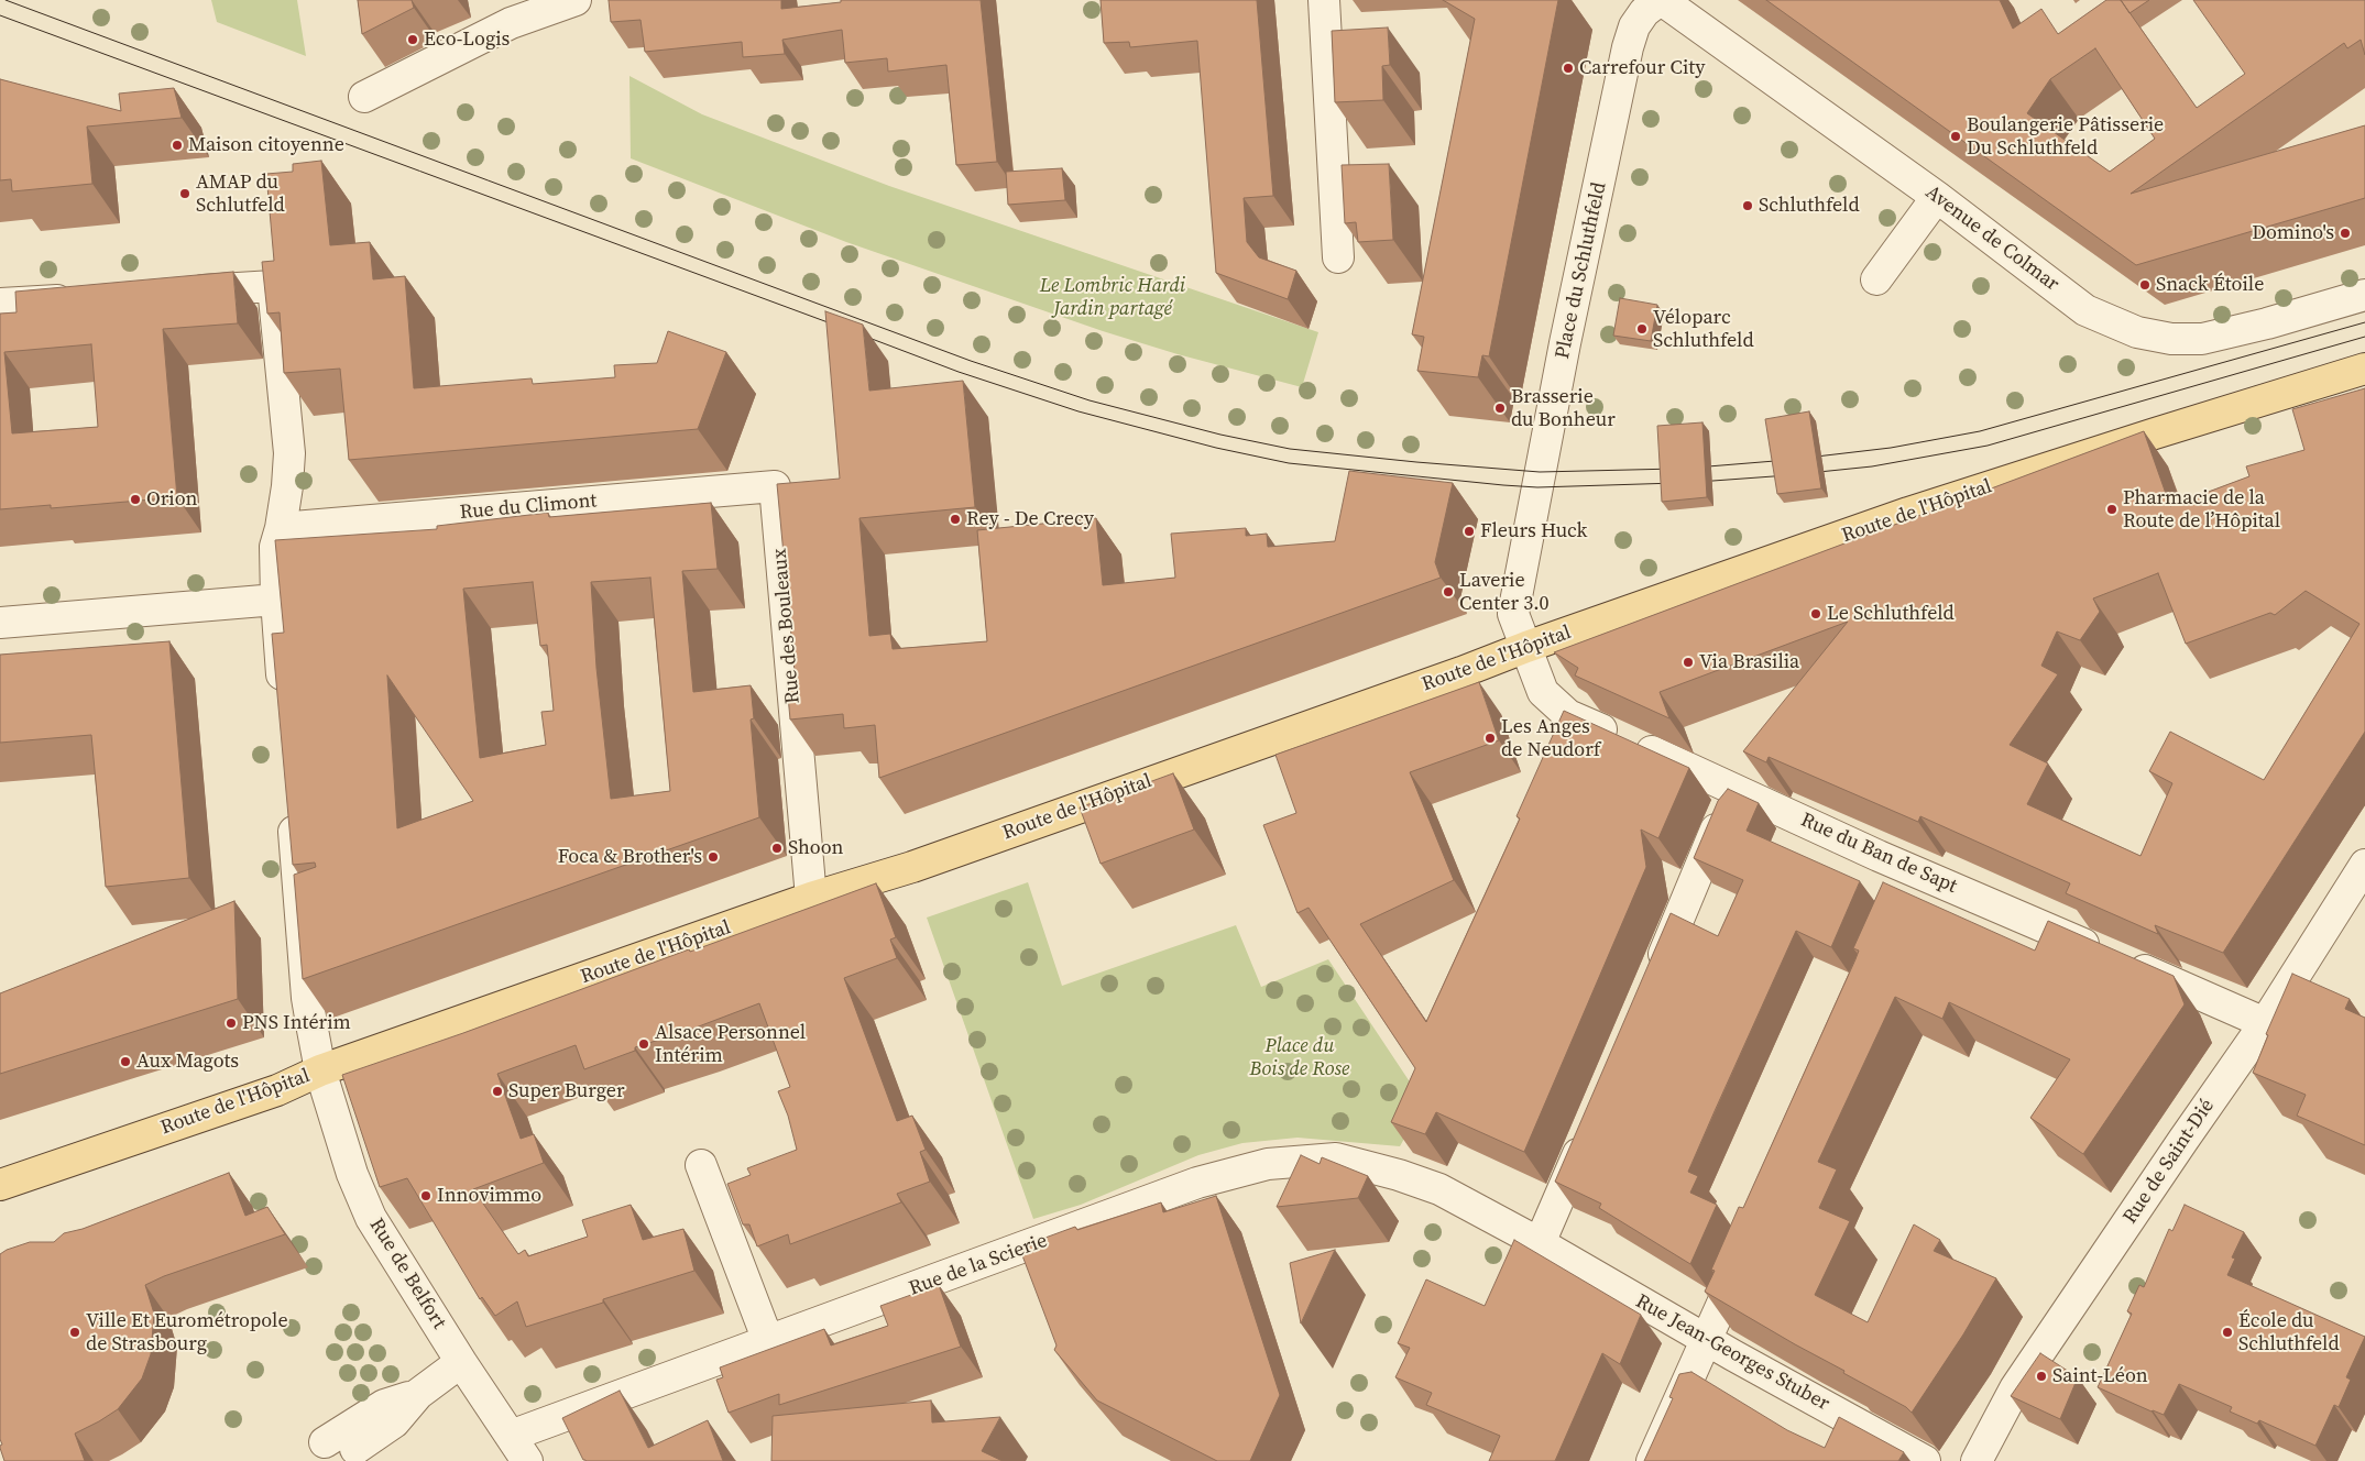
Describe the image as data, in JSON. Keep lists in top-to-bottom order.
{
  "streets": {
    "main road": ["Route de l'Hôpital"],
    "street": [
      "Avenue de Colmar",
      "Place du Schluthfeld",
      "Rue du Climont",
      "Rue des Bouleaux",
      "Rue du Ban de Sapt",
      "Rue de Saint-Dié",
      "Rue de la Scierie",
      "Rue de Belfort",
      "Rue Jean-Georges Stuber"
    ]
  },
  "crossings": [
    ["Avenue de Colmar", "Place du Schluthfeld"],
    ["Place du Schluthfeld", "Route de l'Hôpital"],
    ["Place du Schluthfeld", "Rue du Ban de Sapt"],
    ["Rue du Climont", "Rue des Bouleaux"],
    ["Route de l'Hôpital", "Rue des Bouleaux"],
    ["Route de l'Hôpital", "Rue du Ban de Sapt"],
    ["Route de l'Hôpital", "Rue de Belfort"],
    ["Rue du Ban de Sapt", "Rue de Saint-Dié"],
    ["Rue de la Scierie", "Rue de Belfort"],
    ["Rue de la Scierie", "Rue Jean-Georges Stuber"]
  ],
  "parks": ["Le Lombric Hardi Jardin partagé", "Place du Bois de Rose"],
  "places": [
    "Eco-Logis",
    "Carrefour City",
    "Boulangerie Pâtisserie Du Schluthfeld",
    "Maison citoyenne",
    "AMAP du Schlutfeld",
    "Schluthfeld",
    "Domino's",
    "Snack Étoile",
    "Véloparc Schluthfeld",
    "Brasserie du Bonheur",
    "Orion",
    "Pharmacie de la Route de l’Hôpital",
    "Rey - De Crecy",
    "Fleurs Huck",
    "Laverie Center 3.0",
    "Le Schluthfeld",
    "Via Brasilia",
    "Les Anges de Neudorf",
    "Shoon",
    "Foca & Brother's",
    "PNS Intérim",
    "Alsace Personnel Intérim",
    "Aux Magots",
    "Super Burger",
    "Innovimmo",
    "Ville Et Eurométropole de Strasbourg",
    "École du Schluthfeld",
    "Saint-Léon"
  ]
}
